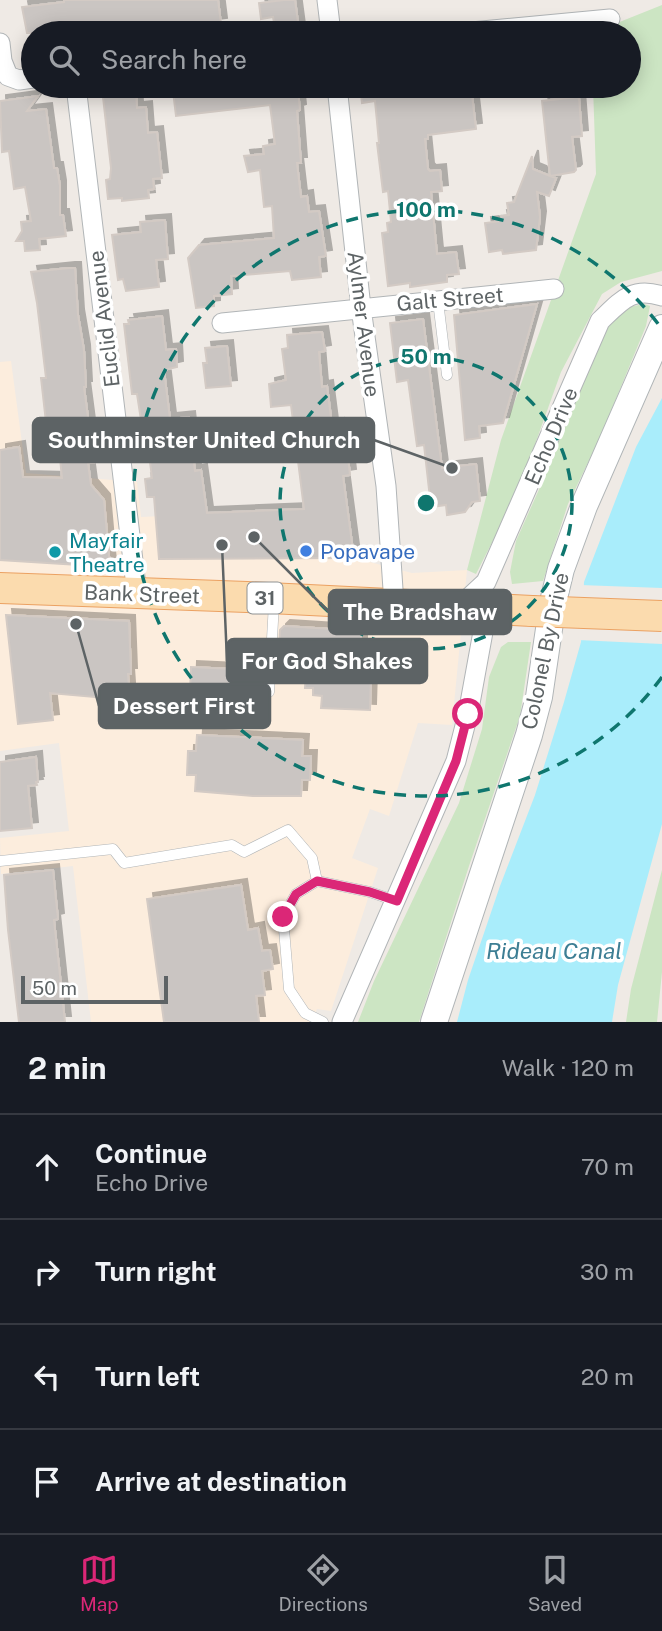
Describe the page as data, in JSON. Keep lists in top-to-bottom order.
{
  "streets": {
    "main road": ["Bank Street", "31", "Colonel By Drive"],
    "street": [
      "Galt Street",
      "Euclid Avenue",
      "Aylmer Avenue",
      "Echo Drive"
    ]
  },
  "crossings": [
    ["Galt Street", "Aylmer Avenue"],
    ["Euclid Avenue", "Bank Street"],
    ["Aylmer Avenue", "Bank Street"],
    ["Echo Drive", "Bank Street"]
  ],
  "water": ["Rideau Canal"],
  "places": [
    "Southminster United Church",
    "The Bradshaw",
    "For God Shakes",
    "Popavape",
    "Mayfair Theatre",
    "Dessert First"
  ],
  "scale_bar": "50 m",
  "page": {
    "search": "Search here",
    "scale": "50 m",
    "heading": ["2 min", "Walk · 120 m"],
    "list": [
      ["Continue", "Echo Drive", "70 m"],
      ["Turn right", "30 m"],
      ["Turn left", "20 m"],
      "Arrive at destination"
    ],
    "nav": ["Map", "Directions", "Saved"]
  },
  "rings": ["100 m", "50 m"]
}
